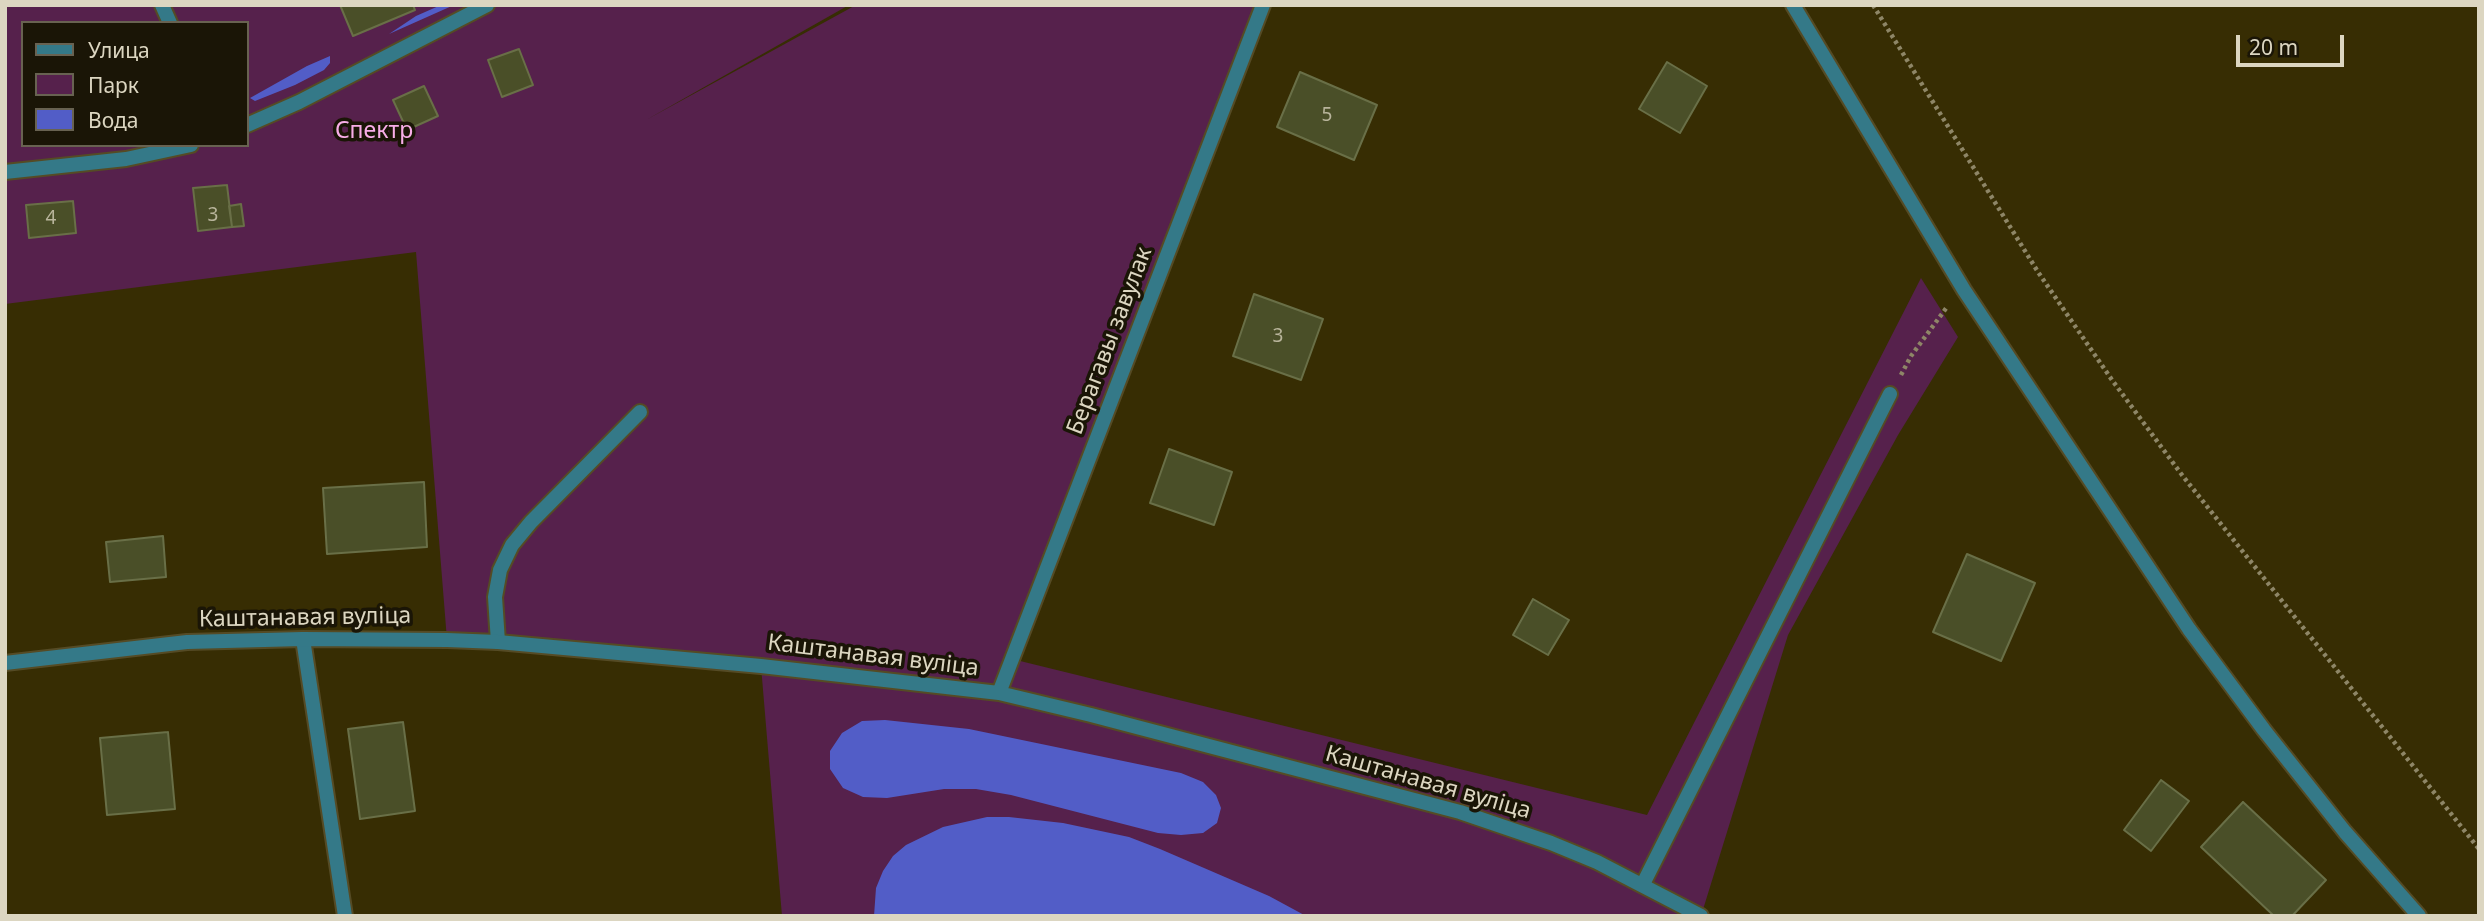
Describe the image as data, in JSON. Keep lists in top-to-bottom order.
{
  "streets": {
    "street": ["Берагавы завулак", "Каштанавая вуліца"]
  },
  "crossings": [
    ["Берагавы завулак", "Каштанавая вуліца"]
  ],
  "parks": ["Спектр"],
  "house_numbers": [
    "5",
    "3",
    "4",
    "3"
  ],
  "legend": ["Улица", "Парк", "Вода"],
  "scale_bar": "20 m"
}
